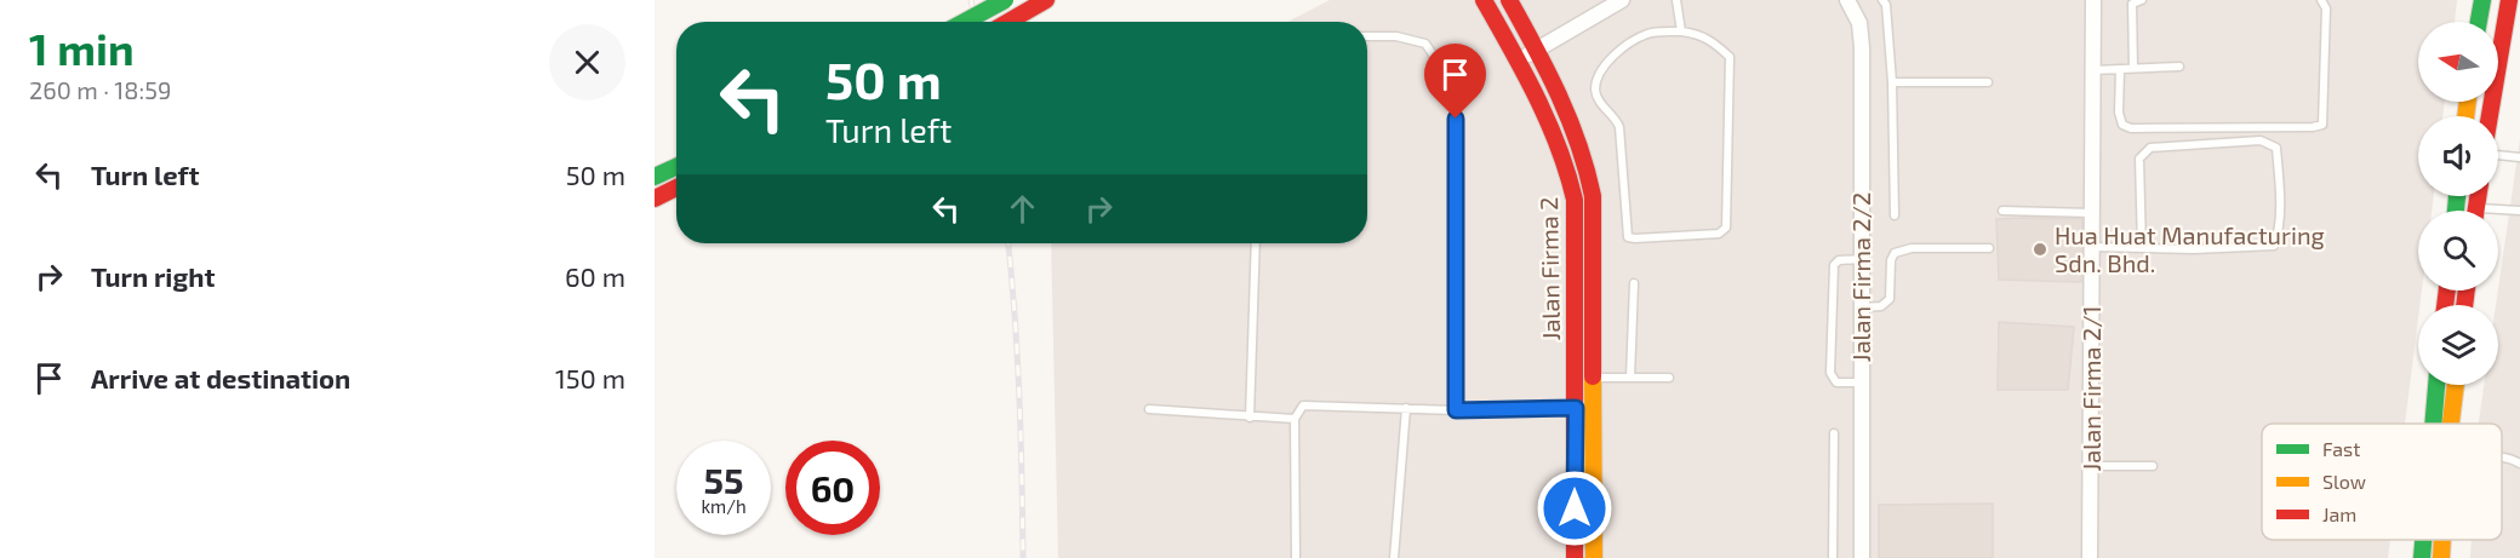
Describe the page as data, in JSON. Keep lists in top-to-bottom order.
{
  "streets": {
    "main road": ["Jalan Firma 2"],
    "street": ["Jalan Firma 2/2", "Jalan Firma 2/1"]
  },
  "places": ["Hua Huat Manufacturing Sdn. Bhd."],
  "legend": ["Fast", "Slow", "Jam"],
  "north": "left",
  "page": {
    "heading": ["1 min", "260 m · 18:59"],
    "turn": ["50 m", "Turn left"],
    "list": [
      {
        "name": "Turn left",
        "value": "50 m"
      },
      {
        "name": "Turn right",
        "value": "60 m"
      },
      {
        "name": "Arrive at destination",
        "value": "150 m"
      }
    ],
    "speed": "55 km/h",
    "limit": "60"
  }
}
